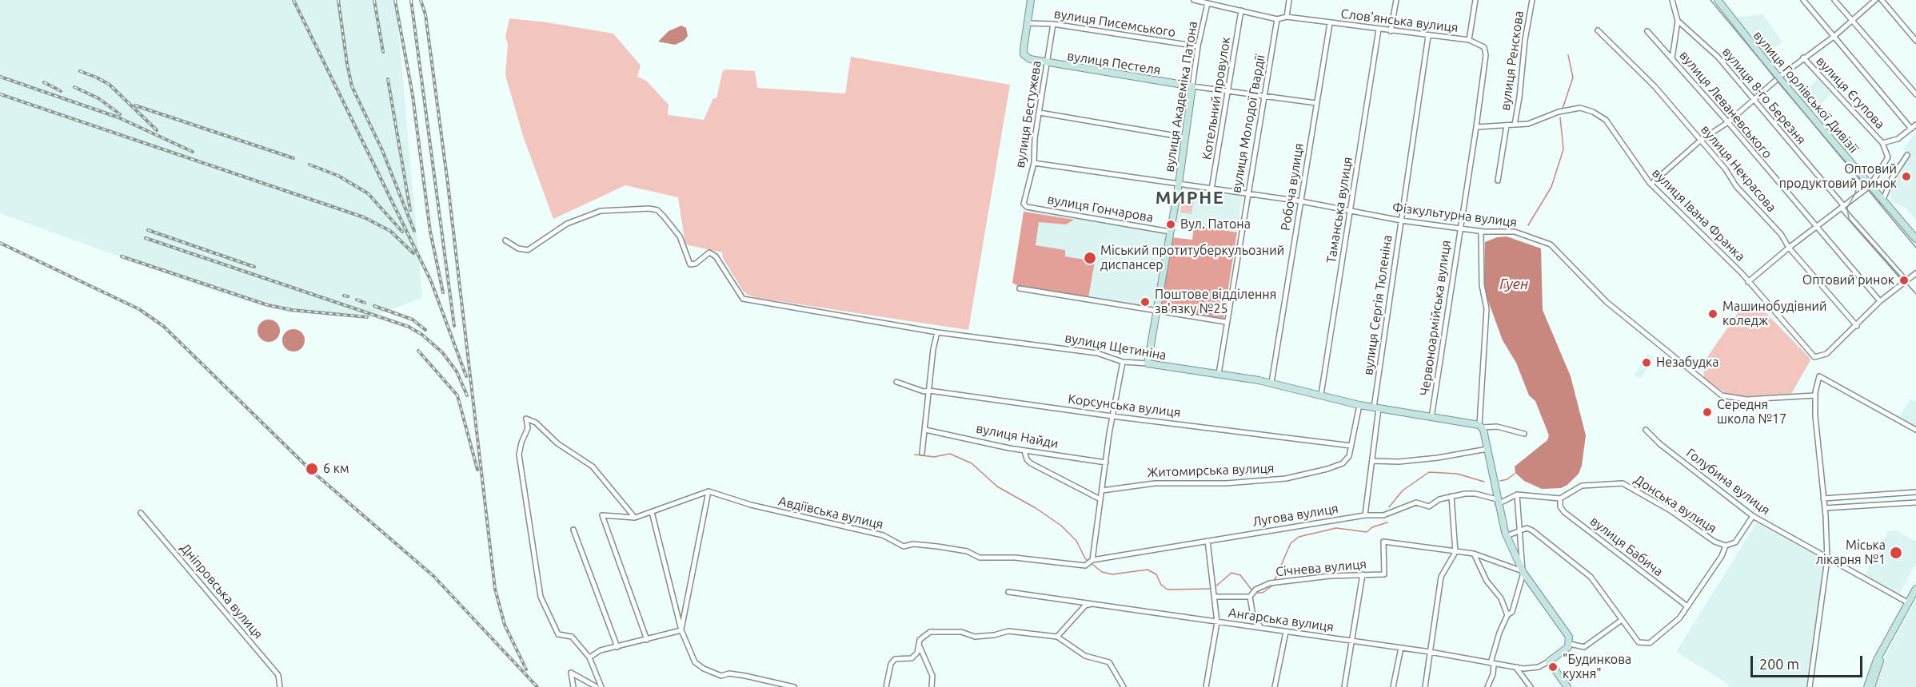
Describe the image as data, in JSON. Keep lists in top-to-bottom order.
{
  "streets": {
    "street": [
      "Слов'янська вулиця",
      "вулиця Писемського",
      "вулиця Ренскова",
      "вулиця Пестеля",
      "вулиця Горлівської Дивізії",
      "вулиця Єгупова",
      "вулиця 8-го Березня",
      "вулиця Академіка Патона",
      "Котельний провулок",
      "вулиця Леваневського",
      "вулиця Бестужева",
      "вулиця Молодої Гвардії",
      "вулиця Некрасова",
      "Робоча вулиця",
      "вулиця Гончарова",
      "Таманська вулиця",
      "Фізкультурна вулиця",
      "вулиця Івана Франка",
      "вулиця Сергія Тюленіна",
      "Червоноармійська вулиця",
      "вулиця Щетиніна",
      "Корсунська вулиця",
      "вулиця Найди",
      "Житомирська вулиця",
      "Голубина вулиця",
      "Донська вулиця",
      "Авдіївська вулиця",
      "Лугова вулиця",
      "вулиця Бабича",
      "Січнева вулиця",
      "Дніпровська вулиця",
      "Ангарська вулиця"
    ]
  },
  "crossings": [
    ["Слов'янська вулиця", "вулиця Академіка Патона"],
    ["Слов'янська вулиця", "Котельний провулок"],
    ["Слов'янська вулиця", "вулиця Молодої Гвардії"],
    ["Слов'янська вулиця", "Робоча вулиця"],
    ["Слов'янська вулиця", "Таманська вулиця"],
    ["Слов'янська вулиця", "вулиця Сергія Тюленіна"],
    ["Слов'янська вулиця", "Червоноармійська вулиця"],
    ["вулиця Писемського", "вулиця Пестеля"],
    ["вулиця Писемського", "вулиця Академіка Патона"],
    ["вулиця Писемського", "вулиця Бестужева"],
    ["вулиця Ренскова", "вулиця Івана Франка"],
    ["вулиця Пестеля", "вулиця Академіка Патона"],
    ["вулиця Пестеля", "Котельний провулок"],
    ["вулиця Пестеля", "вулиця Бестужева"],
    ["вулиця Пестеля", "вулиця Молодої Гвардії"],
    ["вулиця Пестеля", "Робоча вулиця"],
    ["вулиця Академіка Патона", "вулиця Гончарова"],
    ["вулиця Академіка Патона", "Фізкультурна вулиця"],
    ["вулиця Академіка Патона", "вулиця Щетиніна"],
    ["Котельний провулок", "Фізкультурна вулиця"],
    ["вулиця Бестужева", "вулиця Гончарова"],
    ["вулиця Бестужева", "Фізкультурна вулиця"],
    ["вулиця Молодої Гвардії", "Фізкультурна вулиця"],
    ["вулиця Молодої Гвардії", "вулиця Щетиніна"],
    ["вулиця Некрасова", "вулиця Івана Франка"],
    ["Робоча вулиця", "Фізкультурна вулиця"],
    ["Робоча вулиця", "вулиця Щетиніна"],
    ["Таманська вулиця", "Фізкультурна вулиця"],
    ["Таманська вулиця", "вулиця Щетиніна"],
    ["Фізкультурна вулиця", "вулиця Сергія Тюленіна"],
    ["Фізкультурна вулиця", "Червоноармійська вулиця"],
    ["вулиця Івана Франка", "Червоноармійська вулиця"],
    ["вулиця Сергія Тюленіна", "вулиця Щетиніна"],
    ["вулиця Сергія Тюленіна", "Лугова вулиця"],
    ["Червоноармійська вулиця", "вулиця Щетиніна"],
    ["вулиця Щетиніна", "Житомирська вулиця"],
    ["Корсунська вулиця", "Житомирська вулиця"],
    ["Донська вулиця", "вулиця Бабича"],
    ["Авдіївська вулиця", "Лугова вулиця"]
  ],
  "districts": ["МИРНЕ"],
  "water": ["Гуен"],
  "places": [
    "Оптовий продуктовий ринок",
    "Вул. Патона",
    "Міський протитуберкульозний диспансер",
    "Оптовий ринок",
    "Поштове відділення зв'язку №25",
    "Машинобудівний коледж",
    "Незабудка",
    "Середня школа №17",
    "6 км",
    "Міська лікарня №1",
    "\"Будинкова кухня\""
  ],
  "scale_bar": "200 m"
}
